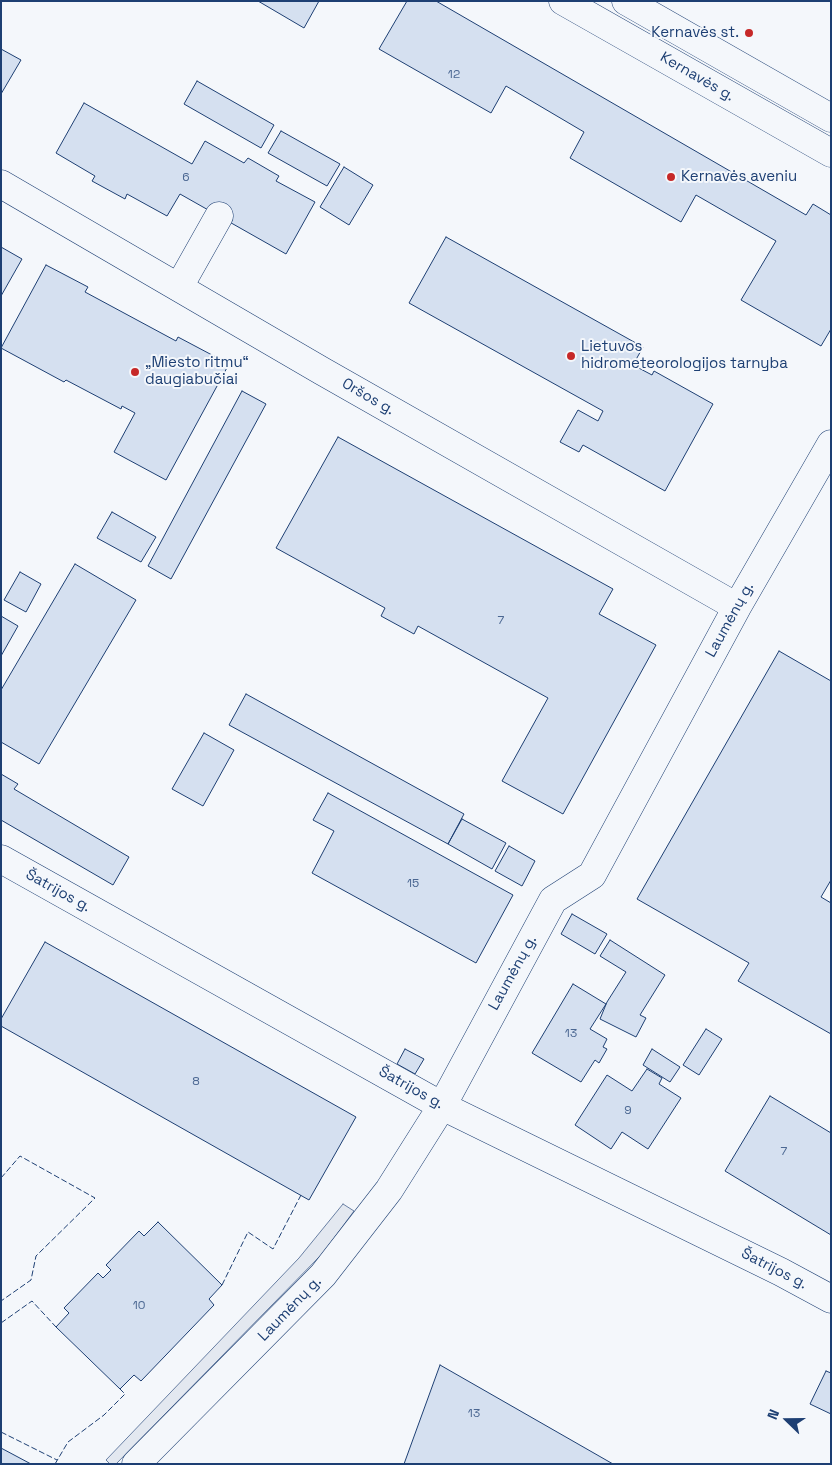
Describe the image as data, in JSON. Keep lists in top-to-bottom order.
{
  "streets": {
    "street": [
      "Kernavės g.",
      "Oršos g.",
      "Laumėnų g.",
      "Šatrijos g."
    ]
  },
  "crossings": [
    ["Oršos g.", "Laumėnų g."],
    ["Laumėnų g.", "Šatrijos g."]
  ],
  "places": [
    "Kernavės st.",
    "Kernavės aveniu",
    "Lietuvos hidrometeorologijos tarnyba",
    "„Miesto ritmu“ daugiabučiai"
  ],
  "house_numbers": [
    "12",
    "6",
    "7",
    "15",
    "13",
    "8",
    "9",
    "7",
    "10",
    "13"
  ],
  "north": "left"
}
